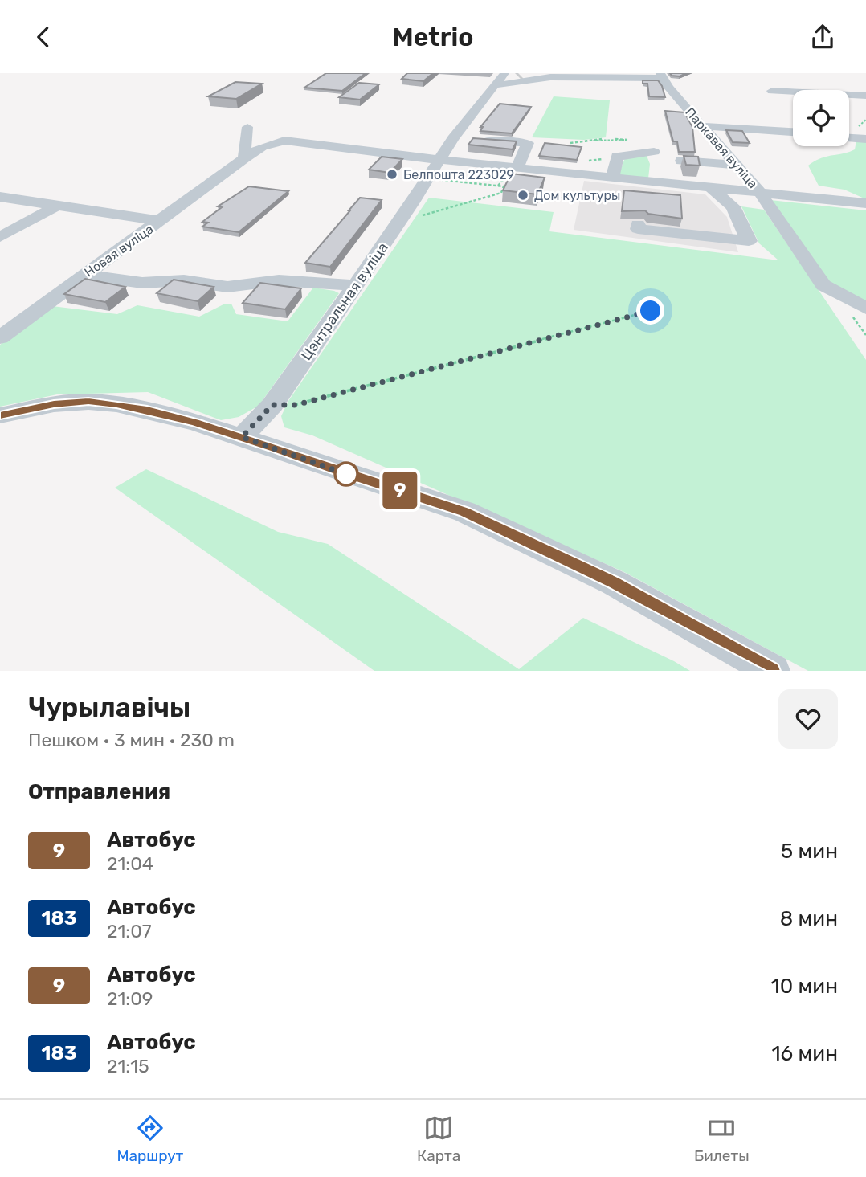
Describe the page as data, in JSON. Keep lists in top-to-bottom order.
{
  "streets": {
    "street": ["Паркавая вуліца", "Новая вуліца", "Цэнтральная вуліца"]
  },
  "places": ["Белпошта 223029", "Дом культуры"],
  "lines": ["bus line 9"],
  "page": {
    "header": "Metrio",
    "on_map": "9",
    "heading": [
      ["Чурылавічы", "Пешком · 3 мин · 230 m"],
      "Отправления"
    ],
    "list": [
      {
        "mark": "9",
        "name": "Автобус",
        "note": "21:04",
        "value": "5 мин"
      },
      {
        "mark": "183",
        "name": "Автобус",
        "note": "21:07",
        "value": "8 мин"
      },
      {
        "mark": "9",
        "name": "Автобус",
        "note": "21:09",
        "value": "10 мин"
      },
      {
        "mark": "183",
        "name": "Автобус",
        "note": "21:15",
        "value": "16 мин"
      }
    ],
    "tabs": ["Маршрут", "Карта", "Билеты"]
  }
}
